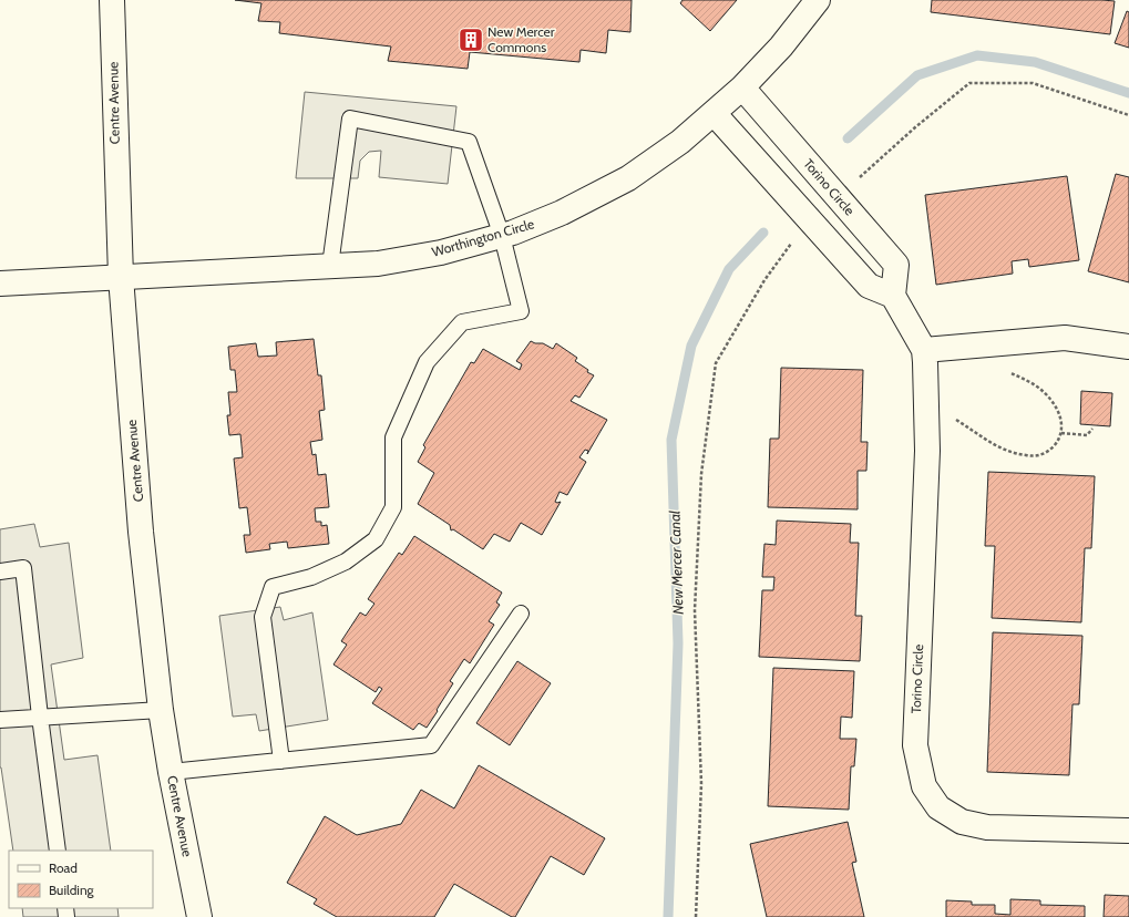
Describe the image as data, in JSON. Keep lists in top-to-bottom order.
{
  "streets": {
    "street": ["Centre Avenue", "Torino Circle", "Worthington Circle"]
  },
  "crossings": [
    ["Centre Avenue", "Worthington Circle"],
    ["Torino Circle", "Worthington Circle"]
  ],
  "water": ["New Mercer Canal"],
  "places": {
    "building": ["New Mercer Commons"]
  },
  "legend": ["Road", "Building"]
}
